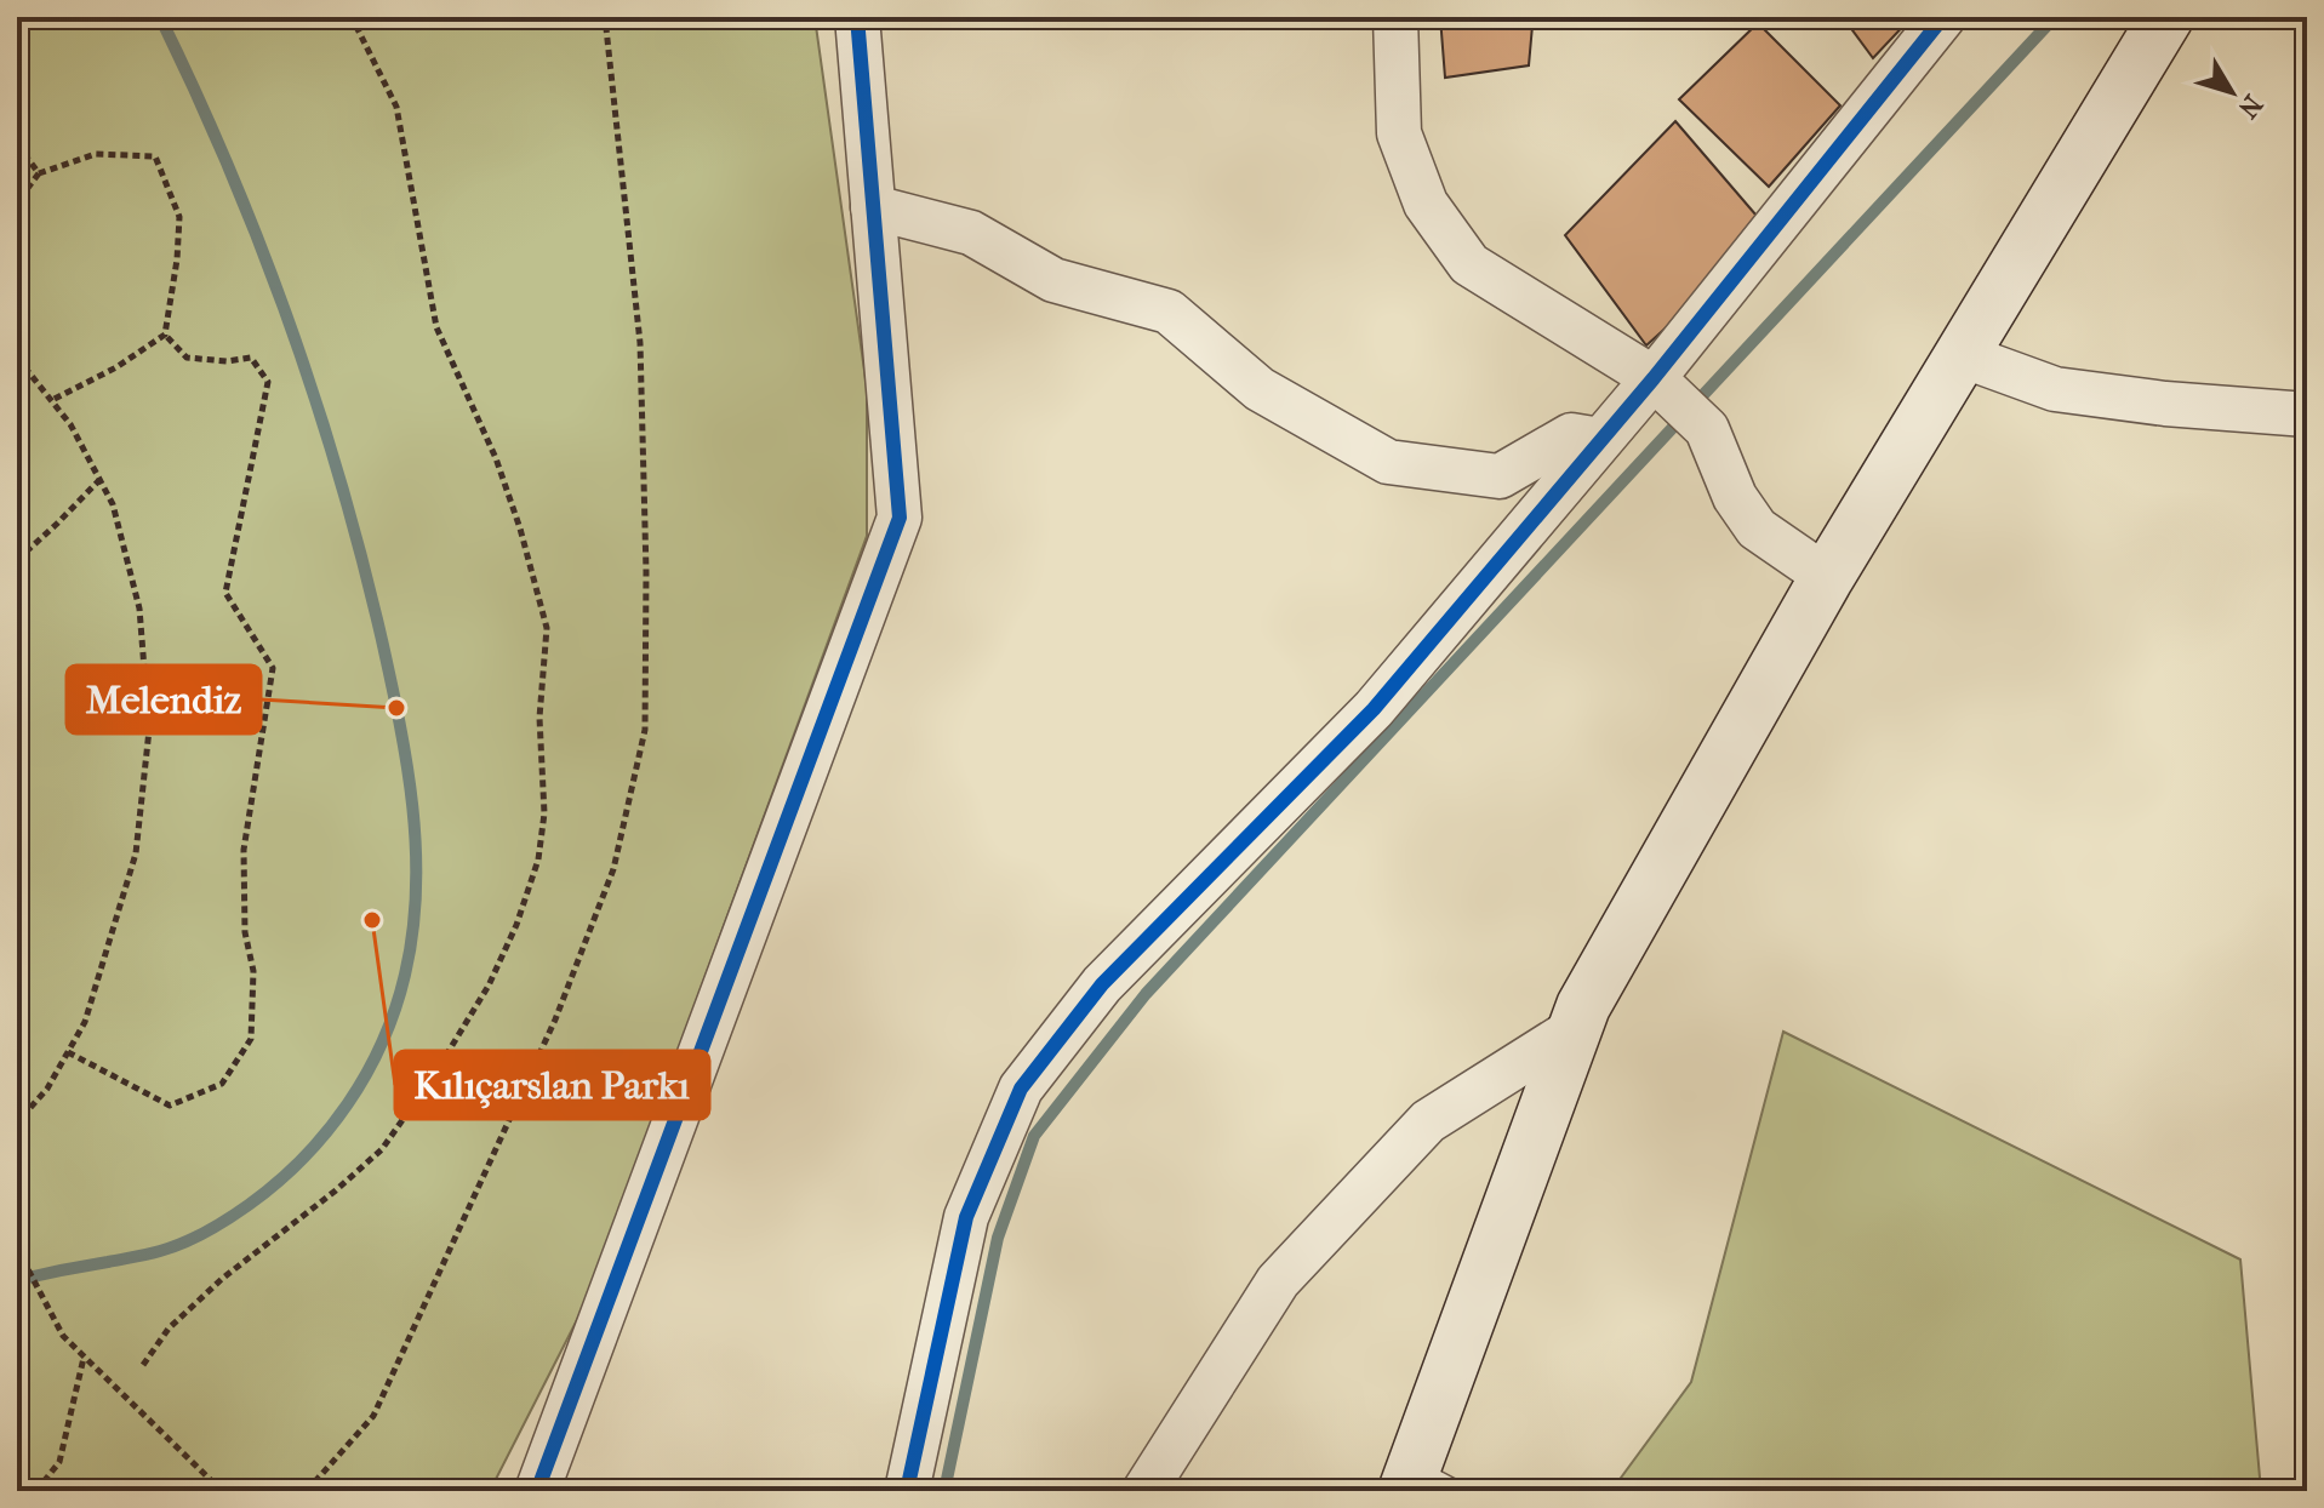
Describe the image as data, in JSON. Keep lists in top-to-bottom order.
{
  "places": ["Melendiz", "Kılıçarslan Parkı"],
  "north": "bottom right"
}
